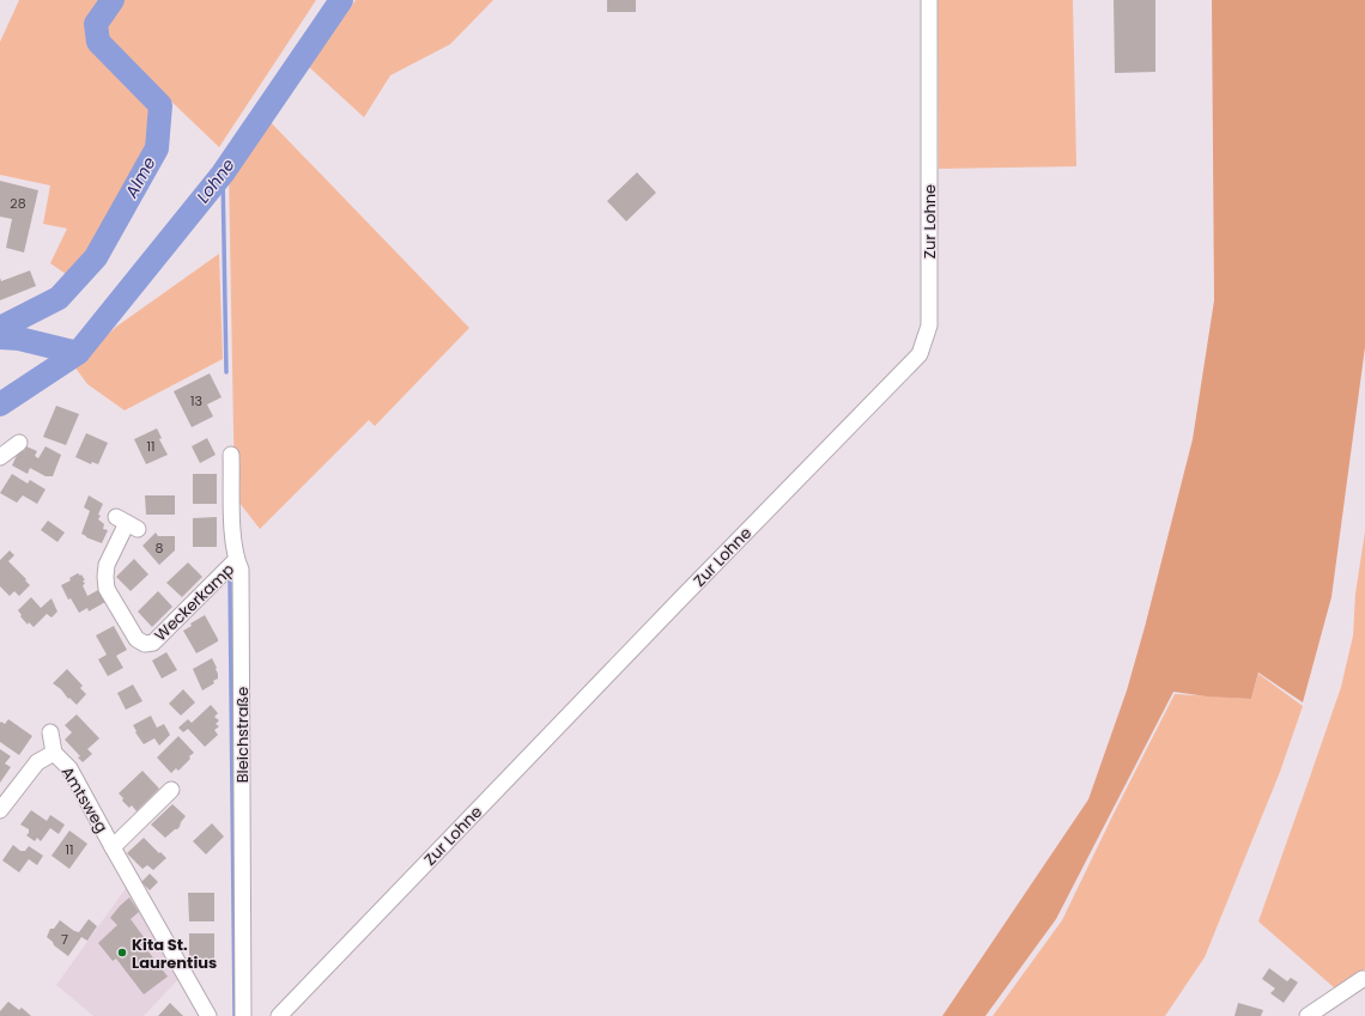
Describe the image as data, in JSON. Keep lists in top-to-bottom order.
{
  "streets": {
    "street": [
      "Zur Lohne",
      "Weckerkamp",
      "Bleichstraße",
      "Amtsweg"
    ]
  },
  "crossings": [
    ["Weckerkamp", "Bleichstraße"]
  ],
  "water": ["Alme", "Lohne"],
  "places": ["Kita St. Laurentius"],
  "house_numbers": [
    "28",
    "13",
    "11",
    "8",
    "11",
    "7"
  ]
}
